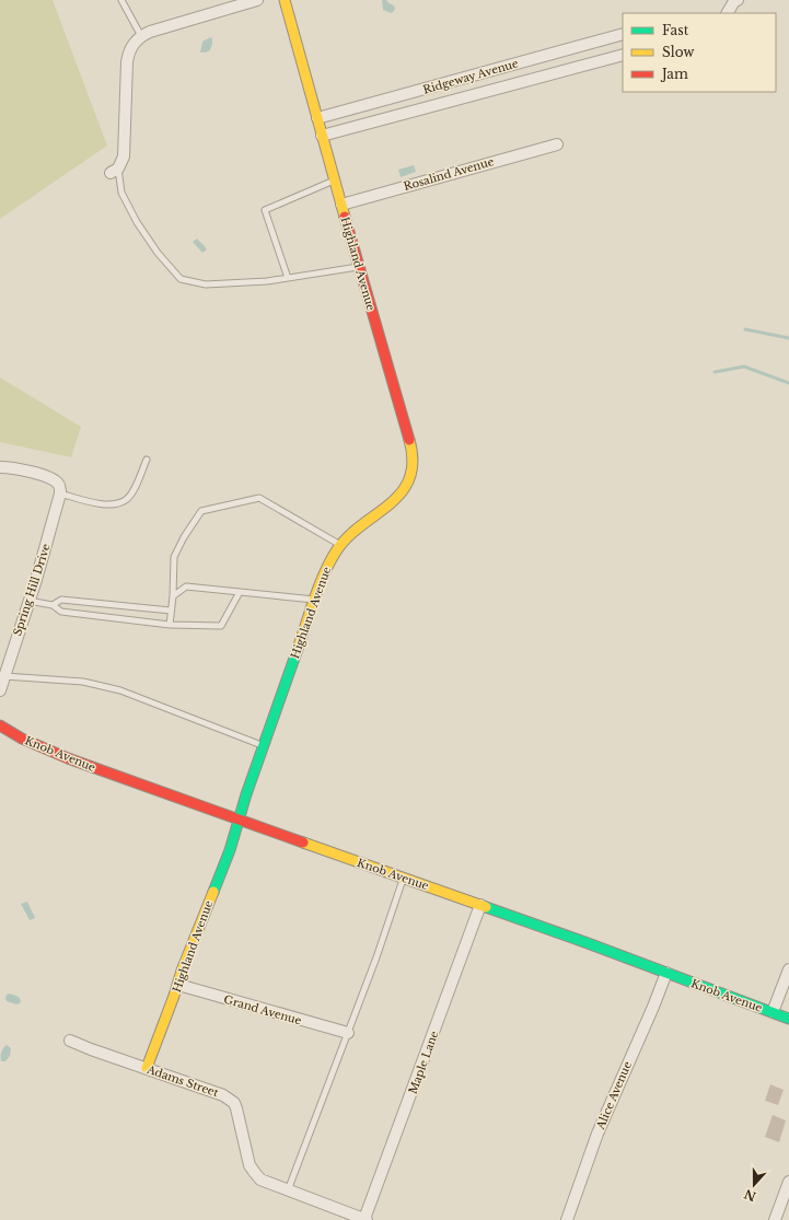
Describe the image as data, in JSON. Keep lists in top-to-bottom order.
{
  "streets": {
    "street": [
      "Ridgeway Avenue",
      "Rosalind Avenue",
      "Highland Avenue",
      "Spring Hill Drive",
      "Knob Avenue",
      "Grand Avenue",
      "Maple Lane",
      "Adams Street",
      "Alice Avenue"
    ]
  },
  "crossings": [
    ["Ridgeway Avenue", "Highland Avenue"],
    ["Rosalind Avenue", "Highland Avenue"],
    ["Highland Avenue", "Knob Avenue"],
    ["Highland Avenue", "Grand Avenue"],
    ["Highland Avenue", "Adams Street"],
    ["Knob Avenue", "Maple Lane"],
    ["Knob Avenue", "Alice Avenue"],
    ["Maple Lane", "Adams Street"]
  ],
  "legend": ["Fast", "Slow", "Jam"],
  "north": "bottom"
}
